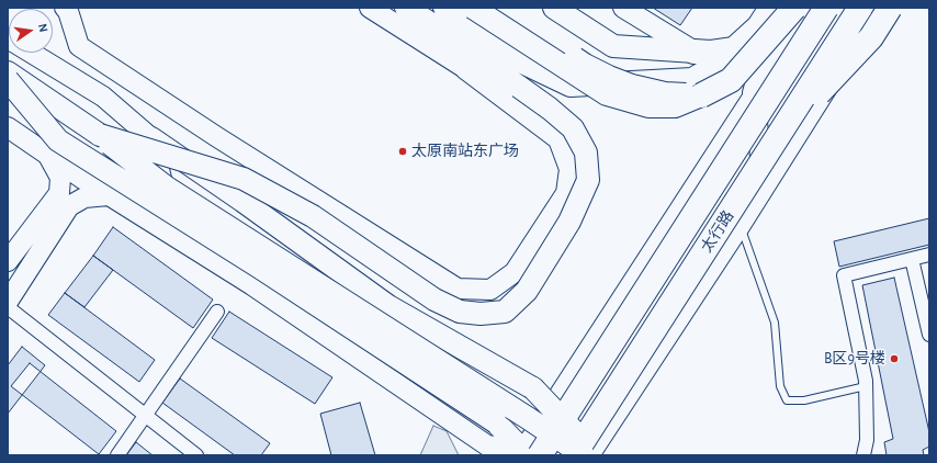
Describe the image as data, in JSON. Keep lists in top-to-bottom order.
{
  "streets": {
    "highway": ["太行路"]
  },
  "places": ["太原南站东广场", "B区9号楼"],
  "north": "right"
}
